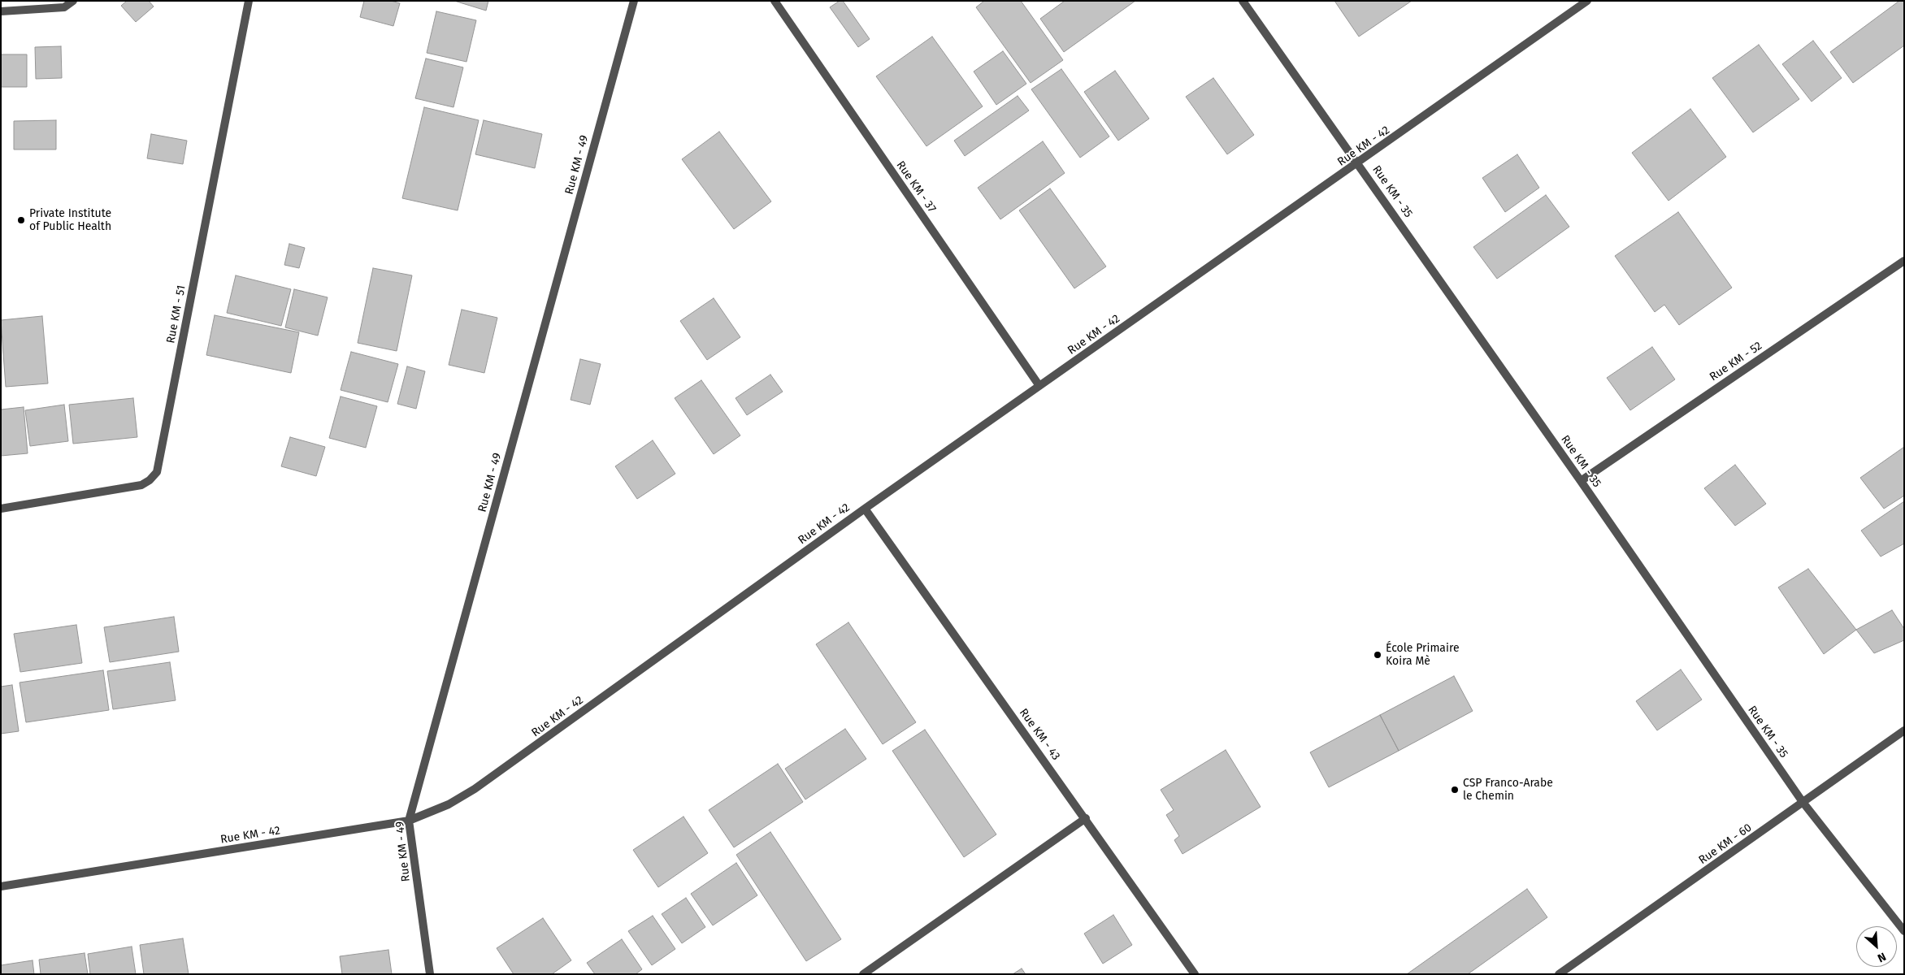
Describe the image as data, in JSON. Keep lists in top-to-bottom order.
{
  "streets": {
    "street": [
      "Rue KM - 42",
      "Rue KM - 49",
      "Rue KM - 37",
      "Rue KM - 35",
      "Rue KM - 51",
      "Rue KM - 52",
      "Rue KM - 43",
      "Rue KM - 60"
    ]
  },
  "crossings": [
    ["Rue KM - 42", "Rue KM - 49"],
    ["Rue KM - 42", "Rue KM - 37"],
    ["Rue KM - 42", "Rue KM - 35"],
    ["Rue KM - 42", "Rue KM - 43"],
    ["Rue KM - 35", "Rue KM - 52"],
    ["Rue KM - 35", "Rue KM - 60"]
  ],
  "places": ["Private Institute of Public Health", "École Primaire Koira Mè", "CSP Franco-Arabe le Chemin"],
  "north": "bottom right"
}
